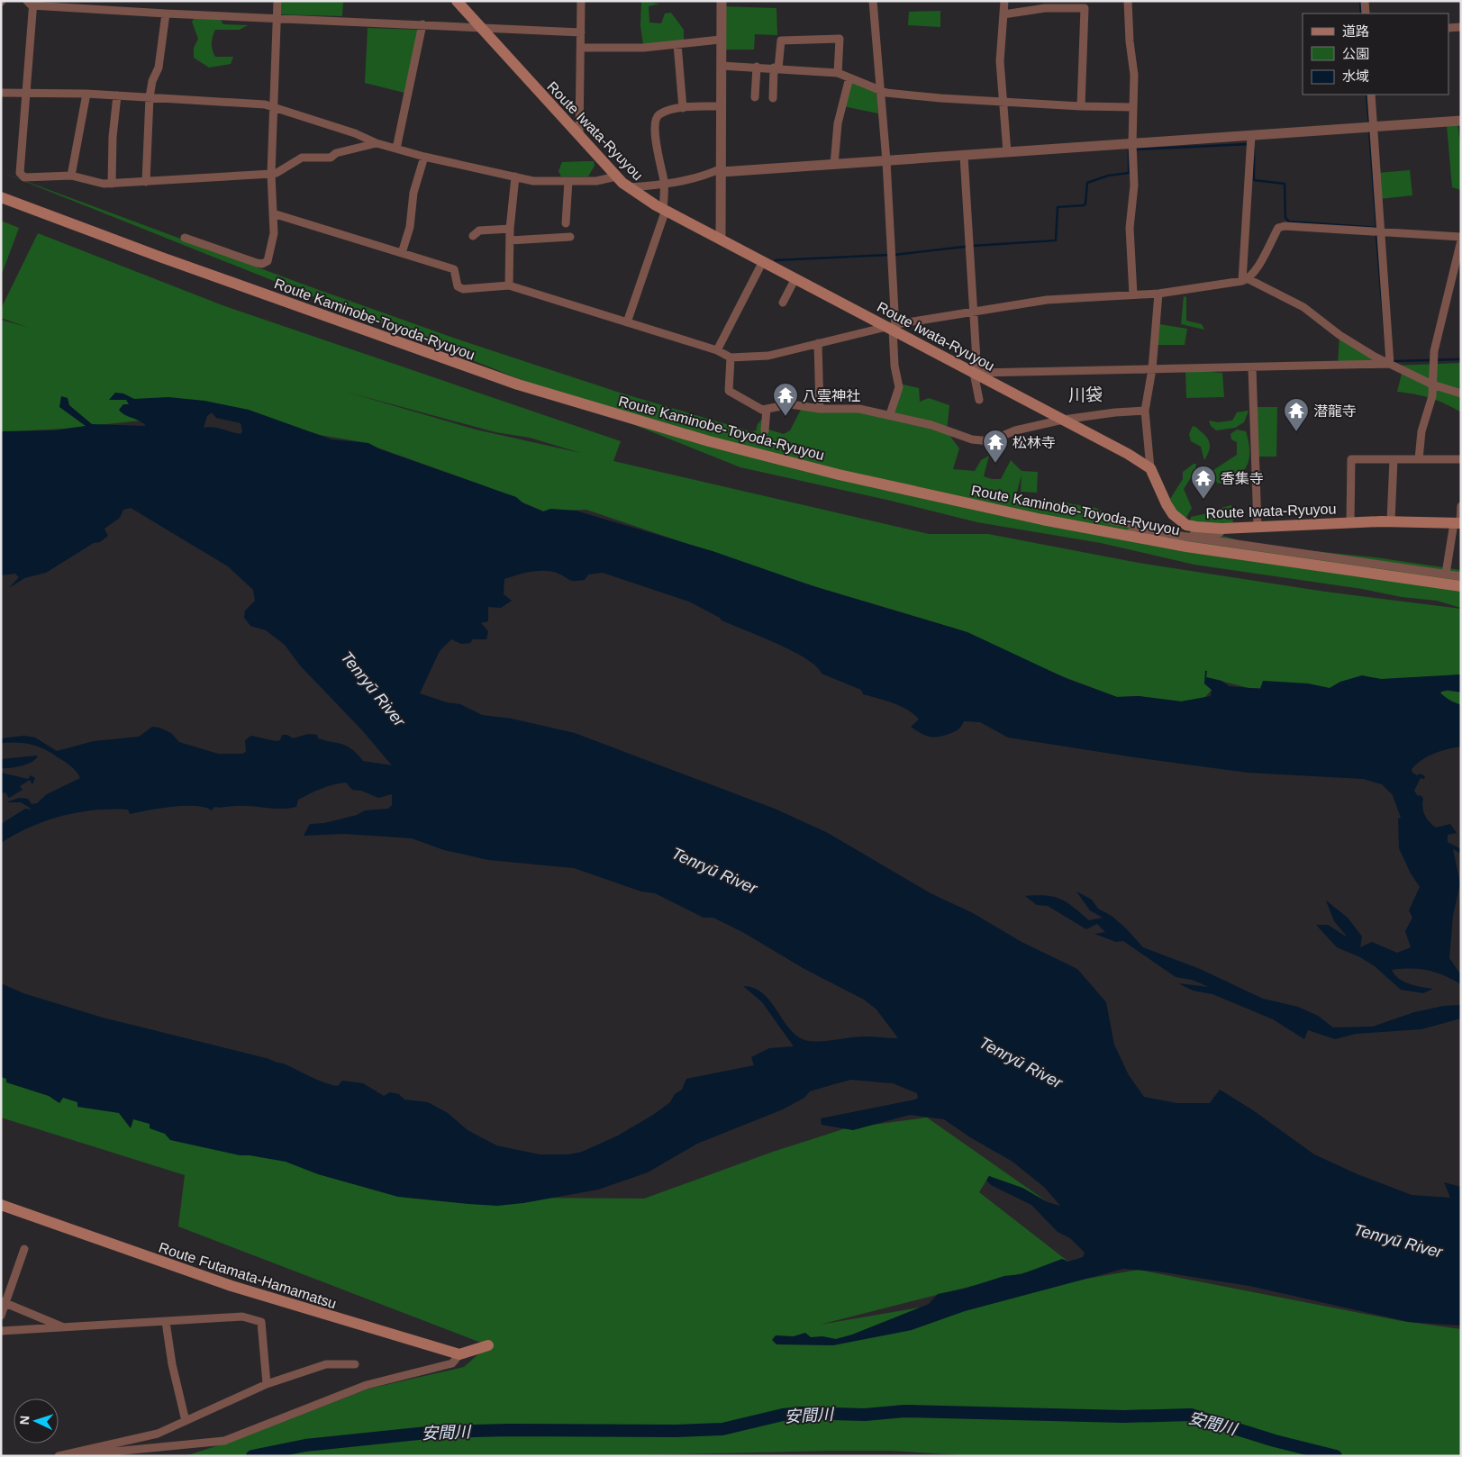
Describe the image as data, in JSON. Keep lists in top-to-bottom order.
{
  "streets": {
    "main road": ["Route Iwata-Ryuyou", "Route Kaminobe-Toyoda-Ryuyou", "Route Futamata-Hamamatsu"]
  },
  "districts": ["川袋"],
  "water": ["Tenryū River", "安間川"],
  "places": {
    "temple": [
      "八雲神社",
      "潜龍寺",
      "松林寺",
      "香集寺"
    ]
  },
  "legend": ["道路", "公園", "水域"],
  "north": "left"
}
